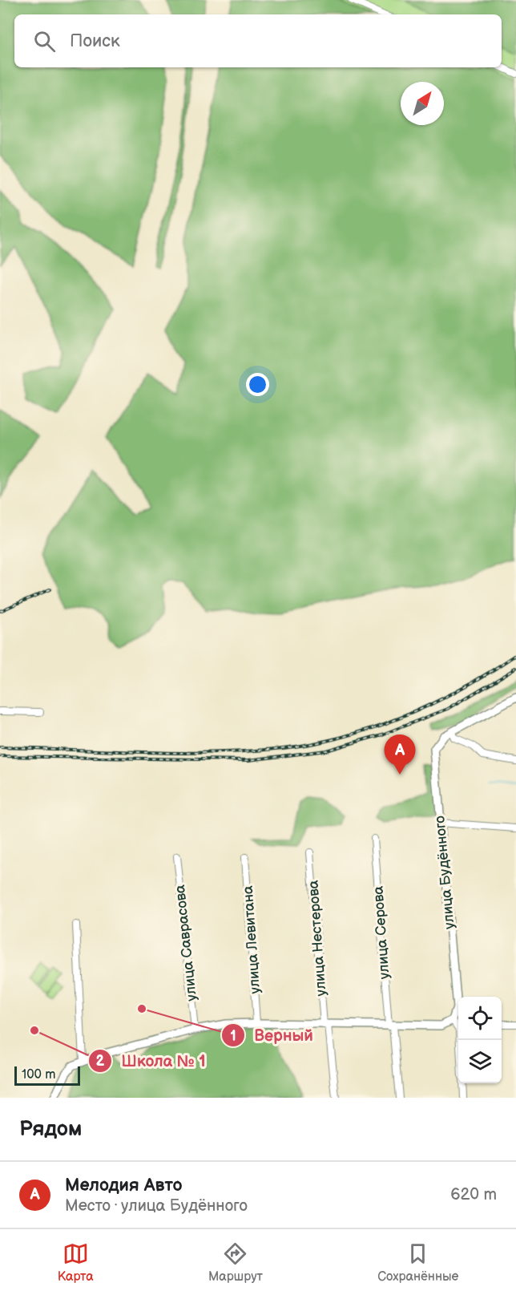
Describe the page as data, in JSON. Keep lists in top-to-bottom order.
{
  "streets": {
    "main road": ["улица Будённого"],
    "street": [
      "улица Серова",
      "улица Нестерова",
      "улица Левитана",
      "улица Саврасова"
    ]
  },
  "places": ["Верный", "Школа № 1"],
  "scale_bar": "100 m",
  "north": "top right",
  "page": {
    "search": "Поиск",
    "pins": "A",
    "scale": "100 m",
    "heading": "Рядом",
    "list": [
      {
        "mark": "A",
        "name": "Мелодия Авто",
        "note": "Место · улица Будённого",
        "value": "620 m"
      }
    ],
    "nav": ["Карта", "Маршрут", "Сохранённые"]
  }
}
